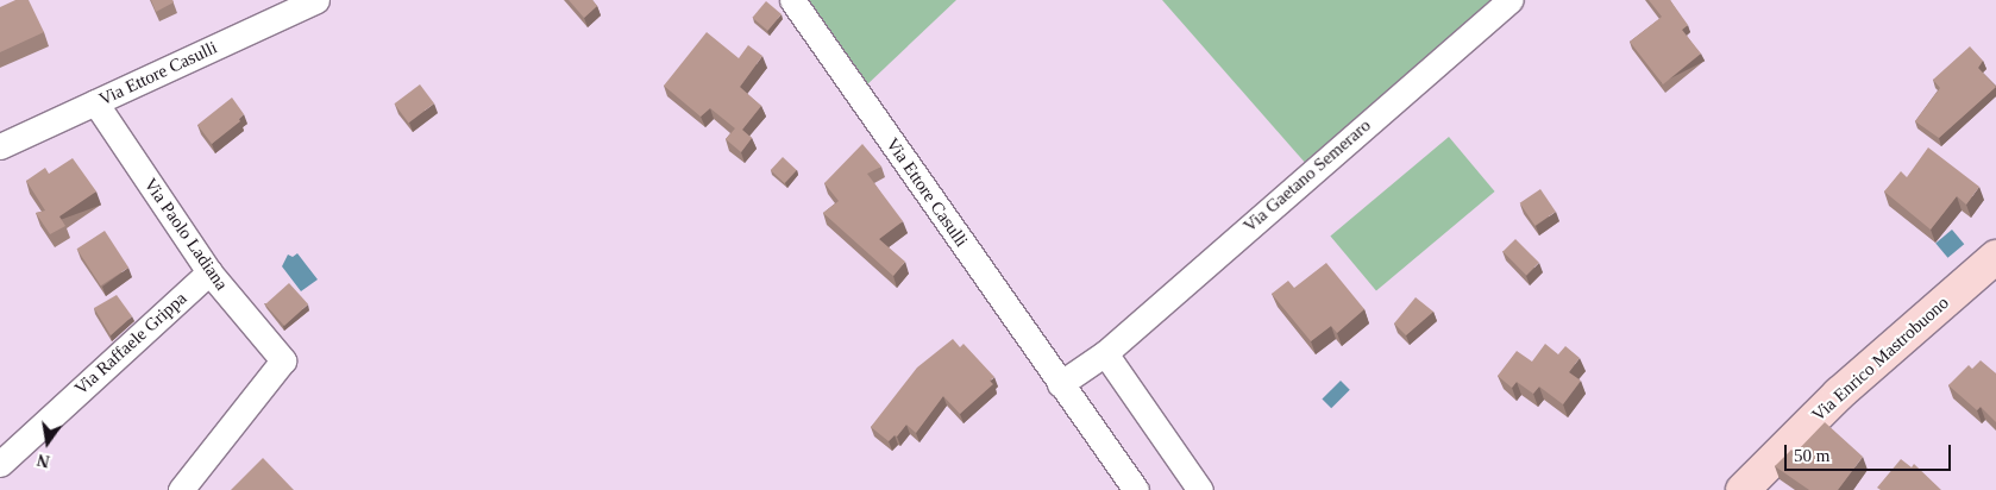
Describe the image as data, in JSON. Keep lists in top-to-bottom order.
{
  "streets": {
    "street": [
      "Via Ettore Casulli",
      "Via Gaetano Semeraro",
      "Via Paolo Ladiana",
      "Via Raffaele Grippa",
      "Via Enrico Mastrobuono"
    ]
  },
  "crossings": [
    ["Via Ettore Casulli", "Via Paolo Ladiana"],
    ["Via Paolo Ladiana", "Via Raffaele Grippa"]
  ],
  "scale_bar": "50 m",
  "north": "bottom"
}
